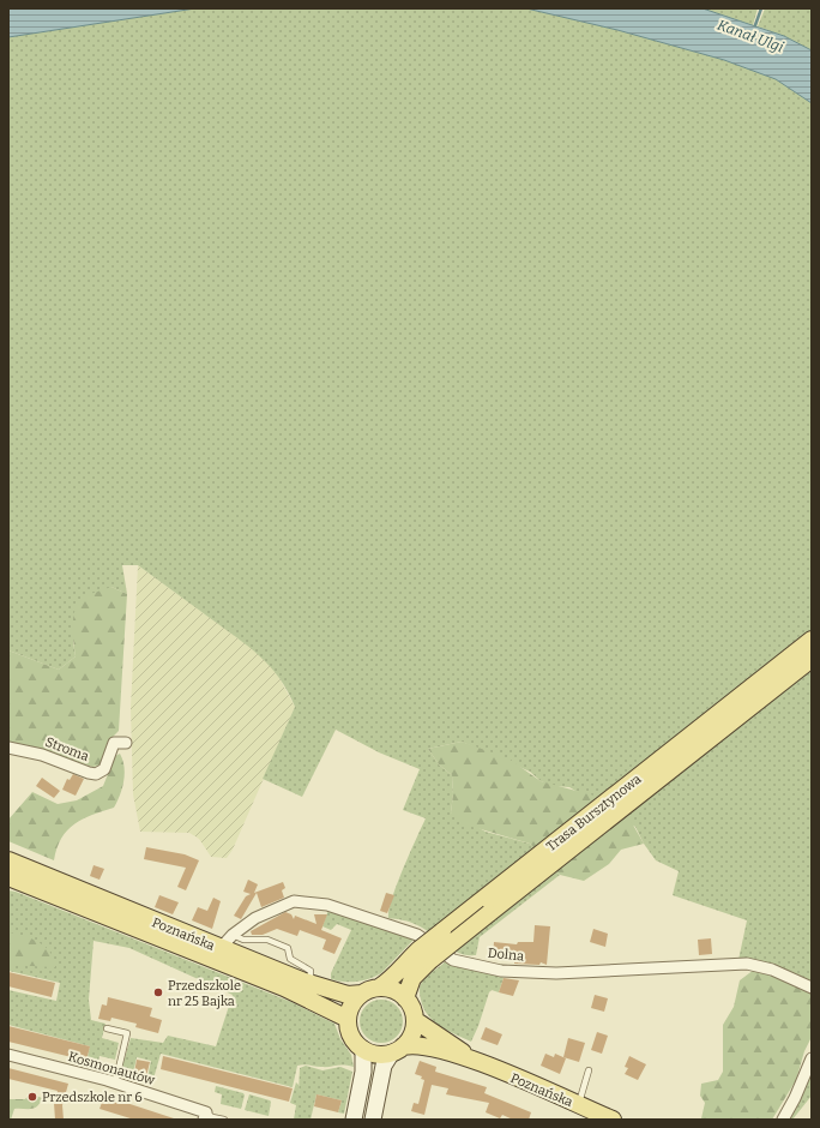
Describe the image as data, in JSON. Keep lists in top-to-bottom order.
{
  "streets": {
    "main road": ["Trasa Bursztynowa", "Poznańska"],
    "street": ["Stroma", "Dolna", "Kosmonautów"]
  },
  "crossings": [
    ["Trasa Bursztynowa", "Poznańska"],
    ["Poznańska", "Dolna"]
  ],
  "water": ["Kanał Ulgi"],
  "places": ["Przedszkole nr 25 Bajka", "Przedszkole nr 6"]
}
